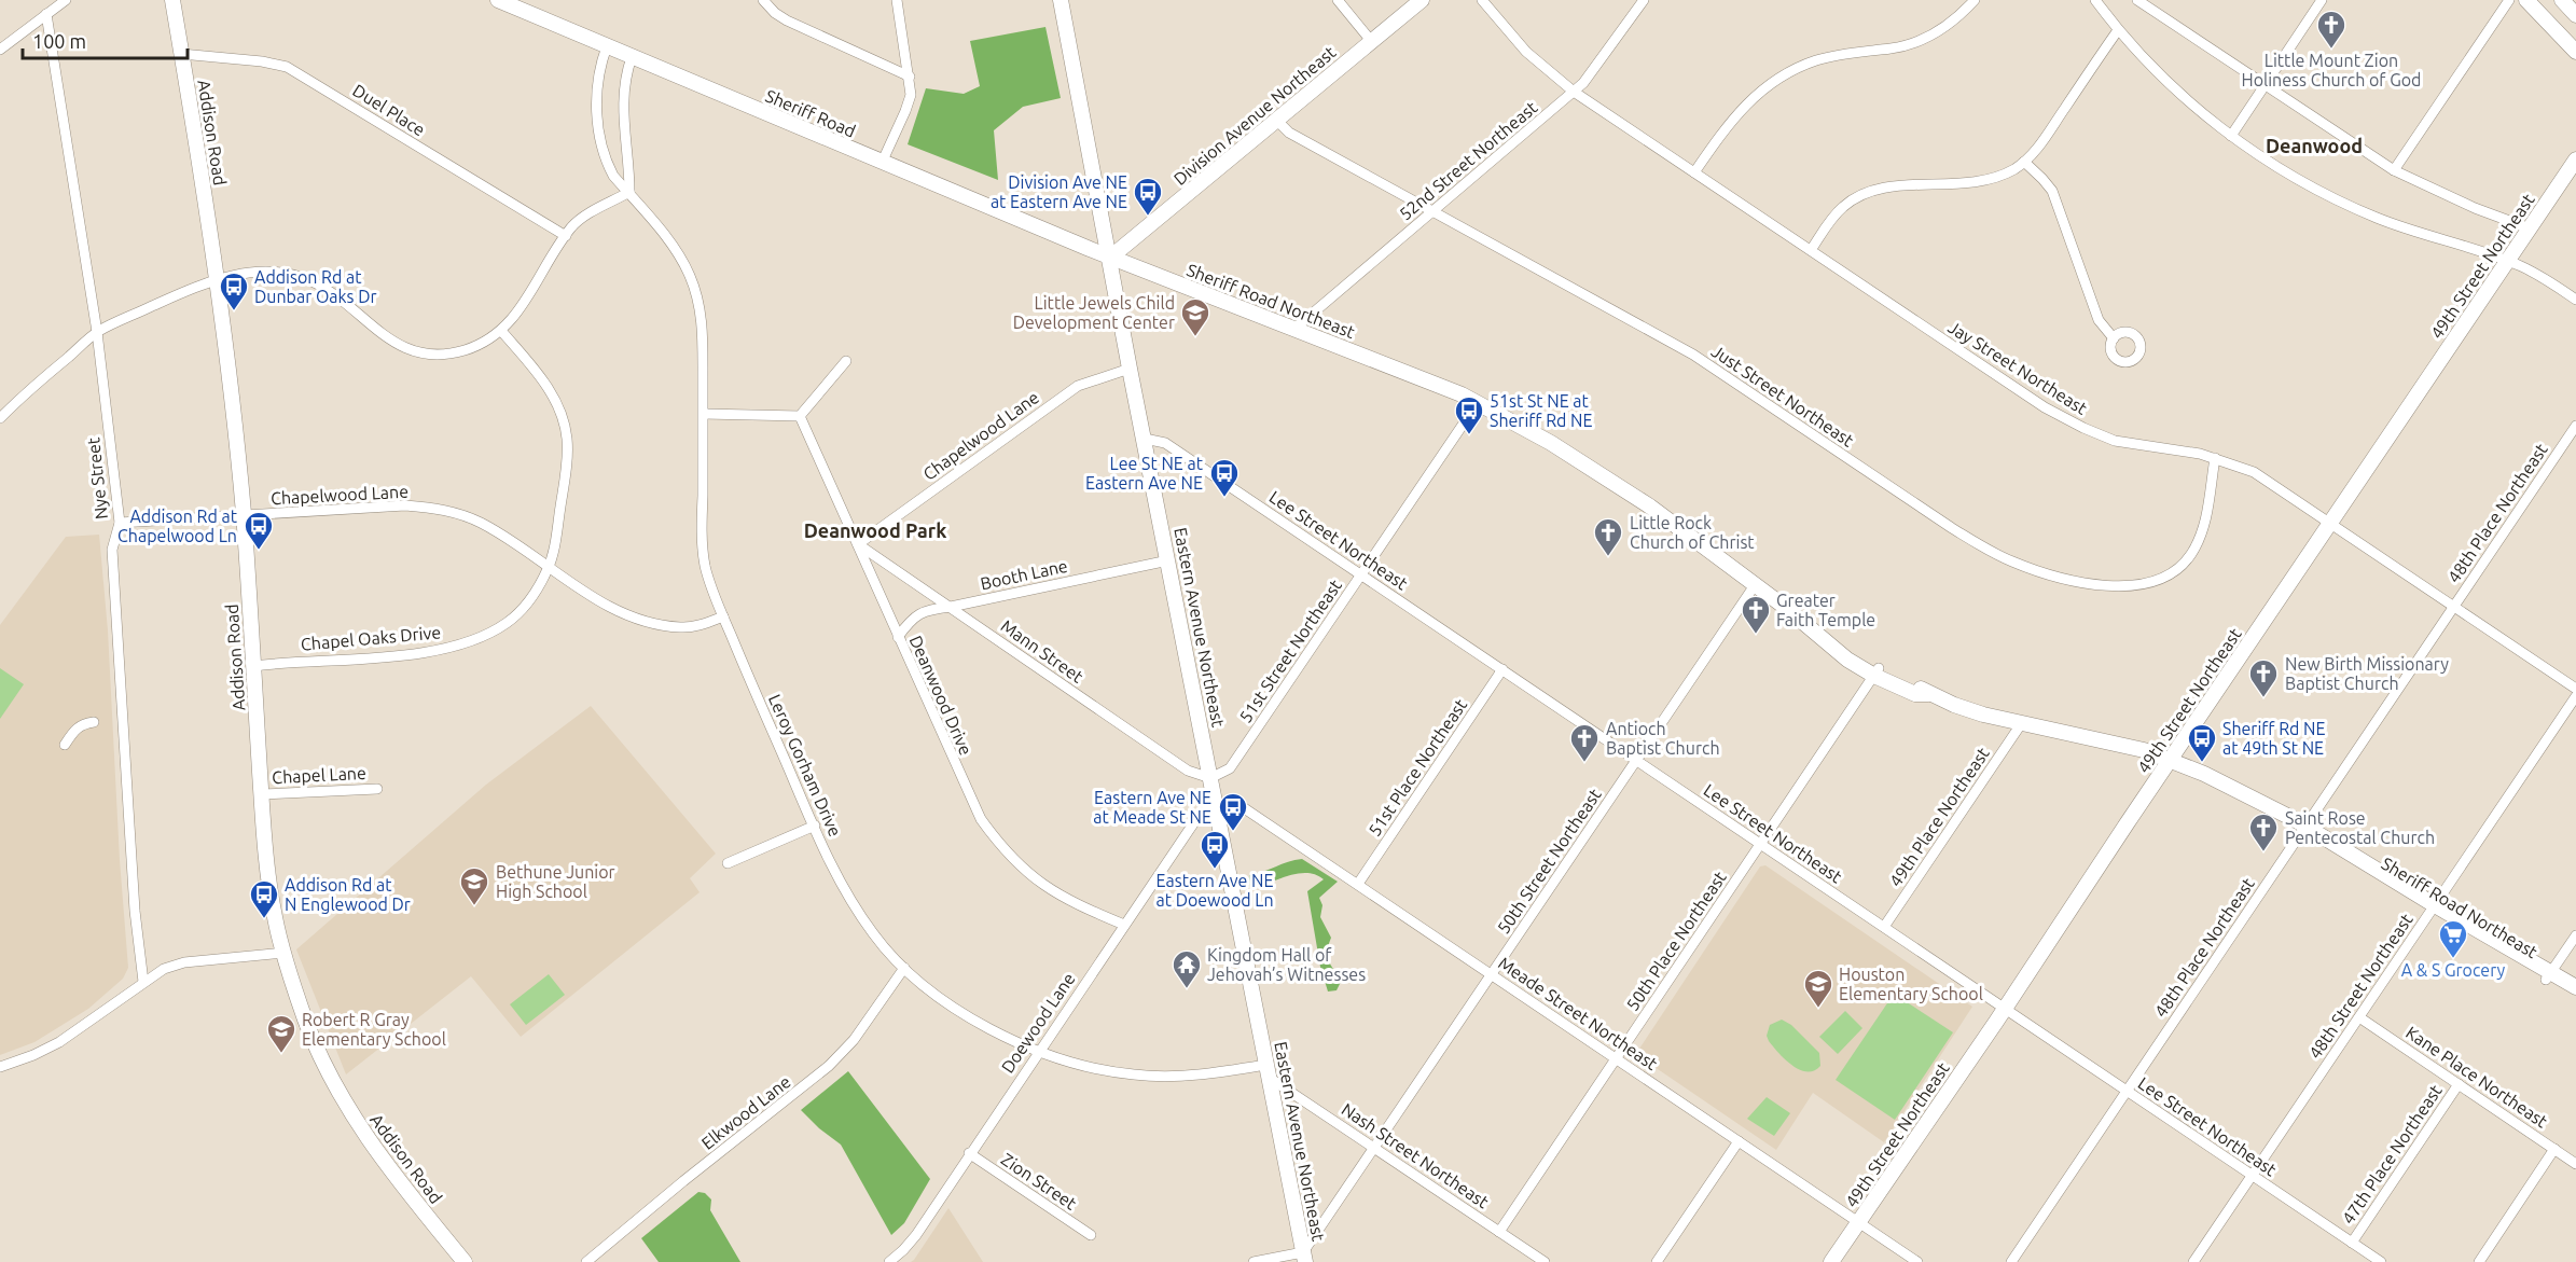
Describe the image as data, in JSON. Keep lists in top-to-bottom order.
{
  "streets": {
    "main road": [
      "Sheriff Road",
      "Division Avenue Northeast",
      "Addison Road",
      "49th Street Northeast",
      "Sheriff Road Northeast",
      "Eastern Avenue Northeast"
    ],
    "street": [
      "Duel Place",
      "52nd Street Northeast",
      "Jay Street Northeast",
      "Just Street Northeast",
      "Chapelwood Lane",
      "Nye Street",
      "48th Place Northeast",
      "Lee Street Northeast",
      "Booth Lane",
      "Chapel Oaks Drive",
      "Mann Street",
      "51st Street Northeast",
      "Deanwood Drive",
      "Leroy Gorham Drive",
      "51st Place Northeast",
      "Chapel Lane",
      "49th Place Northeast",
      "50th Street Northeast",
      "50th Place Northeast",
      "48th Street Northeast",
      "Meade Street Northeast",
      "Doewood Lane",
      "Kane Place Northeast",
      "Elkwood Lane",
      "47th Place Northeast",
      "Nash Street Northeast",
      "Zion Street"
    ]
  },
  "crossings": [
    ["Duel Place", "Addison Road"],
    ["Sheriff Road", "Division Avenue Northeast"],
    ["Sheriff Road", "Sheriff Road Northeast"],
    ["Sheriff Road", "Eastern Avenue Northeast"],
    ["Sheriff Road", "Leroy Gorham Drive"],
    ["Division Avenue Northeast", "Sheriff Road Northeast"],
    ["Division Avenue Northeast", "Just Street Northeast"],
    ["Division Avenue Northeast", "Eastern Avenue Northeast"],
    ["Addison Road", "Chapelwood Lane"],
    ["Addison Road", "Chapel Oaks Drive"],
    ["Addison Road", "Chapel Lane"],
    ["52nd Street Northeast", "Sheriff Road Northeast"],
    ["52nd Street Northeast", "Jay Street Northeast"],
    ["52nd Street Northeast", "Just Street Northeast"],
    ["49th Street Northeast", "Sheriff Road Northeast"],
    ["49th Street Northeast", "Jay Street Northeast"],
    ["49th Street Northeast", "Lee Street Northeast"],
    ["49th Street Northeast", "Meade Street Northeast"],
    ["Sheriff Road Northeast", "48th Place Northeast"],
    ["Sheriff Road Northeast", "Eastern Avenue Northeast"],
    ["Sheriff Road Northeast", "51st Street Northeast"],
    ["Sheriff Road Northeast", "49th Place Northeast"],
    ["Sheriff Road Northeast", "50th Street Northeast"],
    ["Sheriff Road Northeast", "50th Place Northeast"],
    ["Sheriff Road Northeast", "48th Street Northeast"],
    ["Jay Street Northeast", "Just Street Northeast"],
    ["Jay Street Northeast", "48th Place Northeast"],
    ["Chapelwood Lane", "Nye Street"],
    ["Chapelwood Lane", "Eastern Avenue Northeast"],
    ["Chapelwood Lane", "Chapel Oaks Drive"],
    ["Chapelwood Lane", "Mann Street"],
    ["Chapelwood Lane", "Deanwood Drive"],
    ["Chapelwood Lane", "Leroy Gorham Drive"],
    ["48th Place Northeast", "Lee Street Northeast"],
    ["Lee Street Northeast", "Eastern Avenue Northeast"],
    ["Lee Street Northeast", "51st Street Northeast"],
    ["Lee Street Northeast", "51st Place Northeast"],
    ["Lee Street Northeast", "49th Place Northeast"],
    ["Lee Street Northeast", "50th Street Northeast"],
    ["Lee Street Northeast", "50th Place Northeast"],
    ["Lee Street Northeast", "48th Street Northeast"],
    ["Lee Street Northeast", "47th Place Northeast"],
    ["Booth Lane", "Eastern Avenue Northeast"],
    ["Booth Lane", "Mann Street"],
    ["Booth Lane", "Deanwood Drive"],
    ["Eastern Avenue Northeast", "Mann Street"],
    ["Eastern Avenue Northeast", "51st Street Northeast"],
    ["Eastern Avenue Northeast", "Leroy Gorham Drive"],
    ["Eastern Avenue Northeast", "50th Street Northeast"],
    ["Eastern Avenue Northeast", "Meade Street Northeast"],
    ["Eastern Avenue Northeast", "Doewood Lane"],
    ["Eastern Avenue Northeast", "Nash Street Northeast"],
    ["Mann Street", "51st Street Northeast"],
    ["Mann Street", "Deanwood Drive"],
    ["Deanwood Drive", "Doewood Lane"],
    ["Leroy Gorham Drive", "Doewood Lane"],
    ["Leroy Gorham Drive", "Elkwood Lane"],
    ["Leroy Gorham Drive", "Nash Street Northeast"],
    ["51st Place Northeast", "Meade Street Northeast"],
    ["50th Street Northeast", "Meade Street Northeast"],
    ["50th Street Northeast", "Nash Street Northeast"],
    ["50th Place Northeast", "Meade Street Northeast"],
    ["50th Place Northeast", "Nash Street Northeast"],
    ["48th Street Northeast", "Kane Place Northeast"],
    ["Meade Street Northeast", "Doewood Lane"],
    ["Doewood Lane", "Zion Street"],
    ["Kane Place Northeast", "47th Place Northeast"]
  ],
  "districts": ["Deanwood", "Deanwood Park"],
  "places": {
    "church": [
      "Little Mount Zion Holiness Church of God",
      "Little Rock Church of Christ",
      "Greater Faith Temple",
      "New Birth Missionary Baptist Church",
      "Antioch Baptist Church",
      "Saint Rose Pentecostal Church"
    ],
    "bus stop": [
      "Division Ave NE at Eastern Ave NE",
      "Addison Rd at Dunbar Oaks Dr",
      "51st St NE at Sheriff Rd NE",
      "Lee St NE at Eastern Ave NE",
      "Addison Rd at Chapelwood Ln",
      "Sheriff Rd NE at 49th St NE",
      "Eastern Ave NE at Meade St NE",
      "Eastern Ave NE at Doewood Ln",
      "Addison Rd at N Englewood Dr"
    ],
    "school or university": [
      "Little Jewels Child Development Center",
      "Bethune Junior High School",
      "Houston Elementary School",
      "Robert R Gray Elementary School"
    ],
    "supermarket": ["A & S Grocery"],
    "temple": ["Kingdom Hall of Jehovah’s Witnesses"]
  },
  "scale_bar": "100 m"
}
